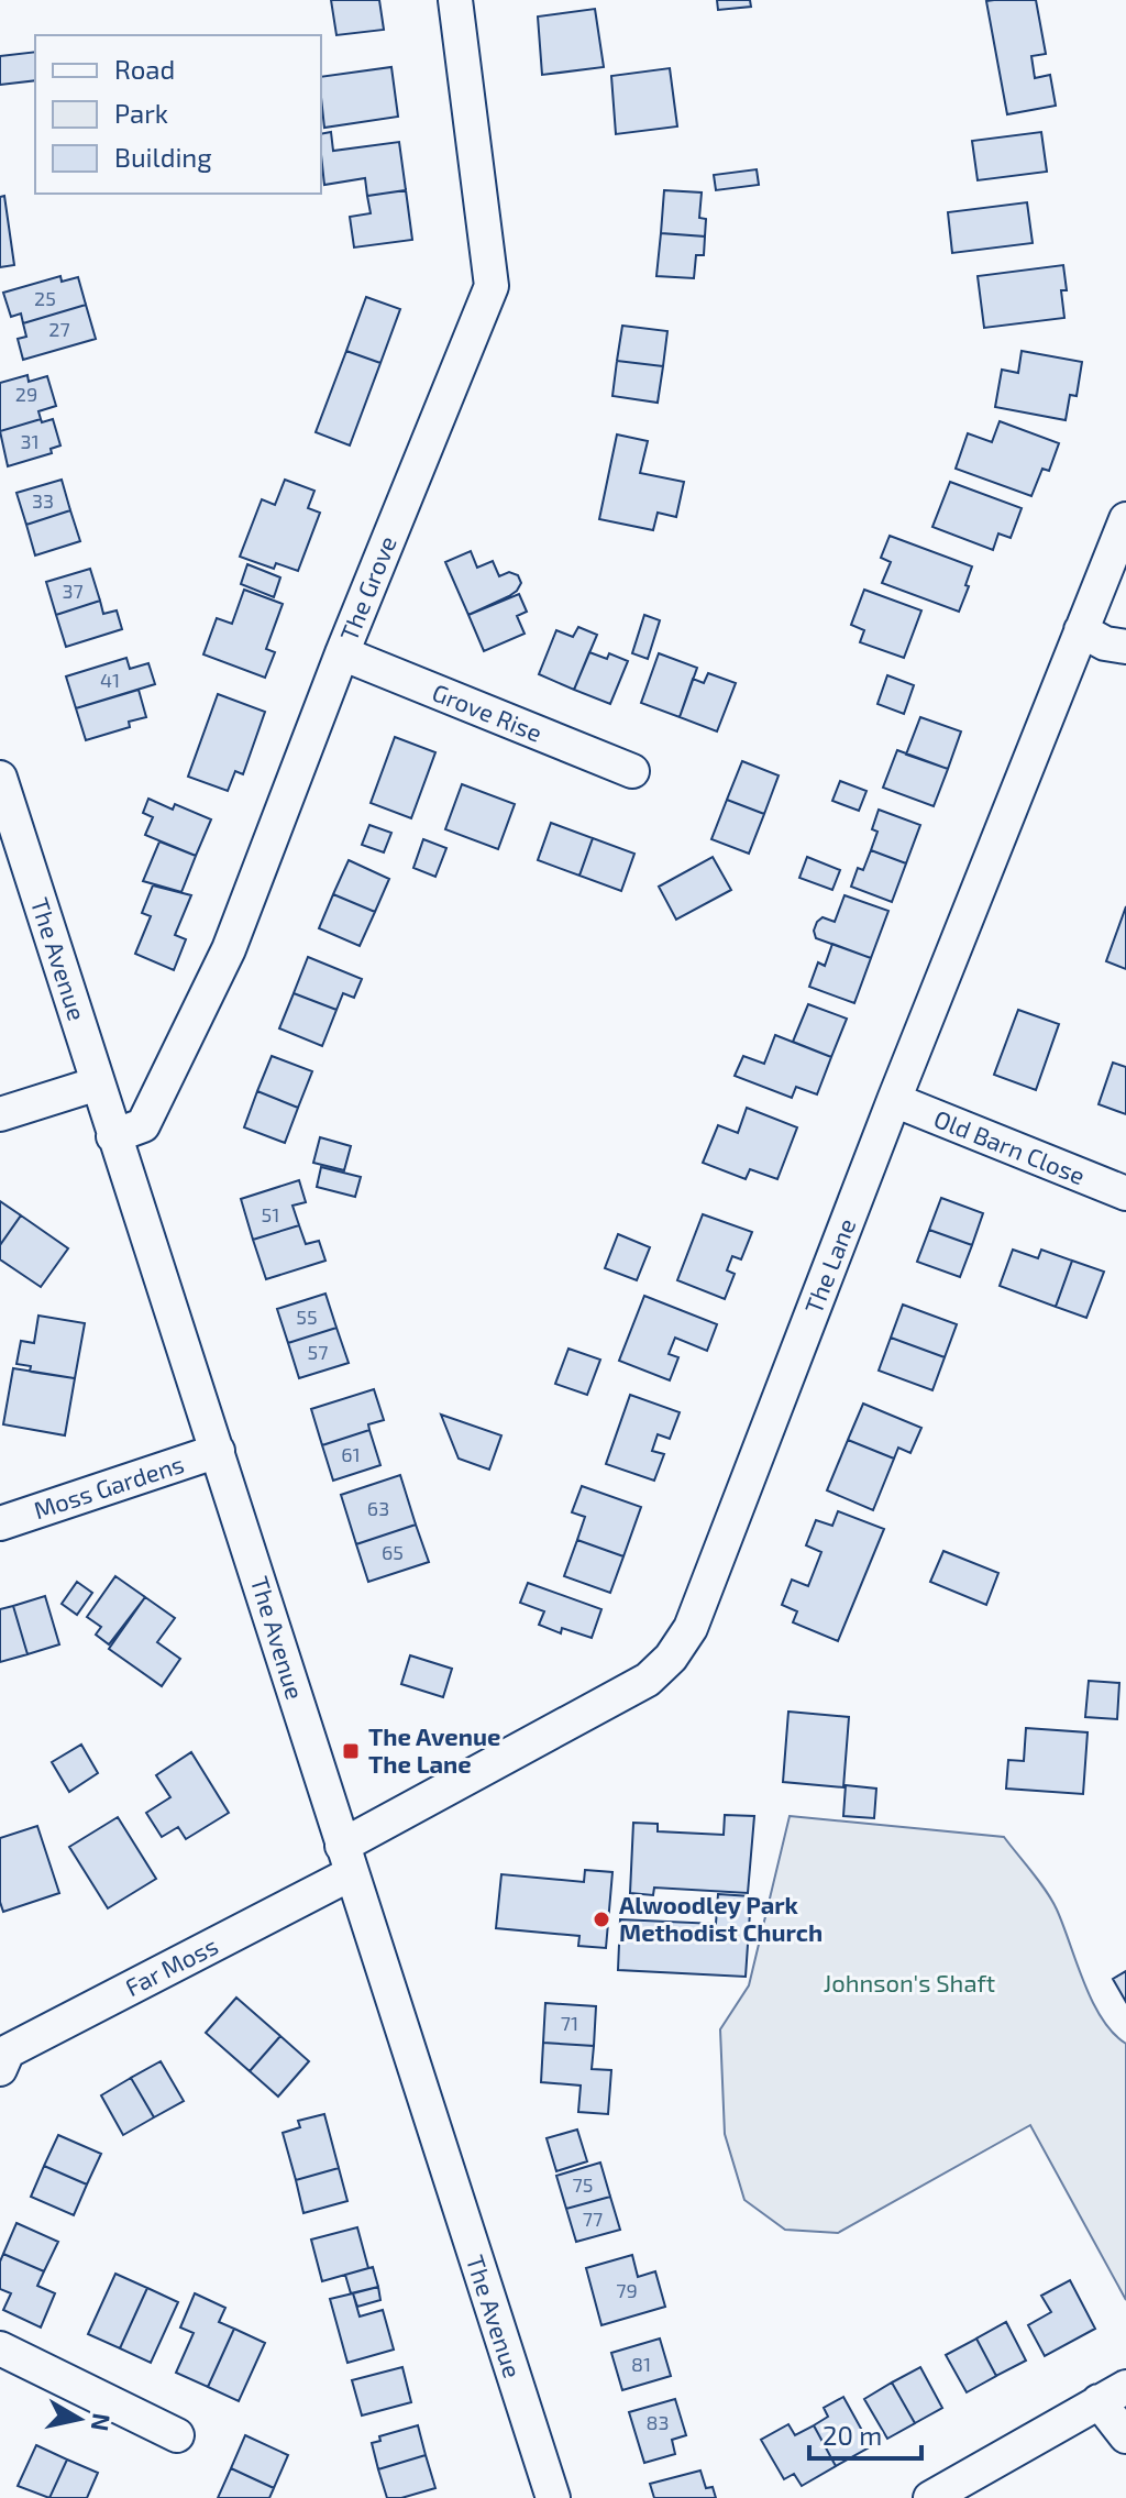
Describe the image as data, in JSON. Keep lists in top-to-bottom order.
{
  "streets": {
    "street": [
      "The Grove",
      "Grove Rise",
      "The Avenue",
      "Old Barn Close",
      "The Lane",
      "Moss Gardens",
      "Far Moss"
    ]
  },
  "crossings": [
    ["The Grove", "Grove Rise"],
    ["The Grove", "The Avenue"],
    ["The Avenue", "The Lane"],
    ["The Avenue", "Moss Gardens"],
    ["The Avenue", "Far Moss"],
    ["Old Barn Close", "The Lane"],
    ["The Lane", "Far Moss"]
  ],
  "parks": ["Johnson's Shaft"],
  "places": {
    "transit": ["The Avenue The Lane"],
    "other": ["Alwoodley Park Methodist Church"]
  },
  "house_numbers": [
    "25",
    "27",
    "29",
    "31",
    "33",
    "37",
    "41",
    "51",
    "55",
    "57",
    "61",
    "63",
    "65",
    "71",
    "75",
    "77",
    "79",
    "81",
    "83"
  ],
  "legend": ["Road", "Park", "Building"],
  "scale_bar": "20 m",
  "north": "right"
}
